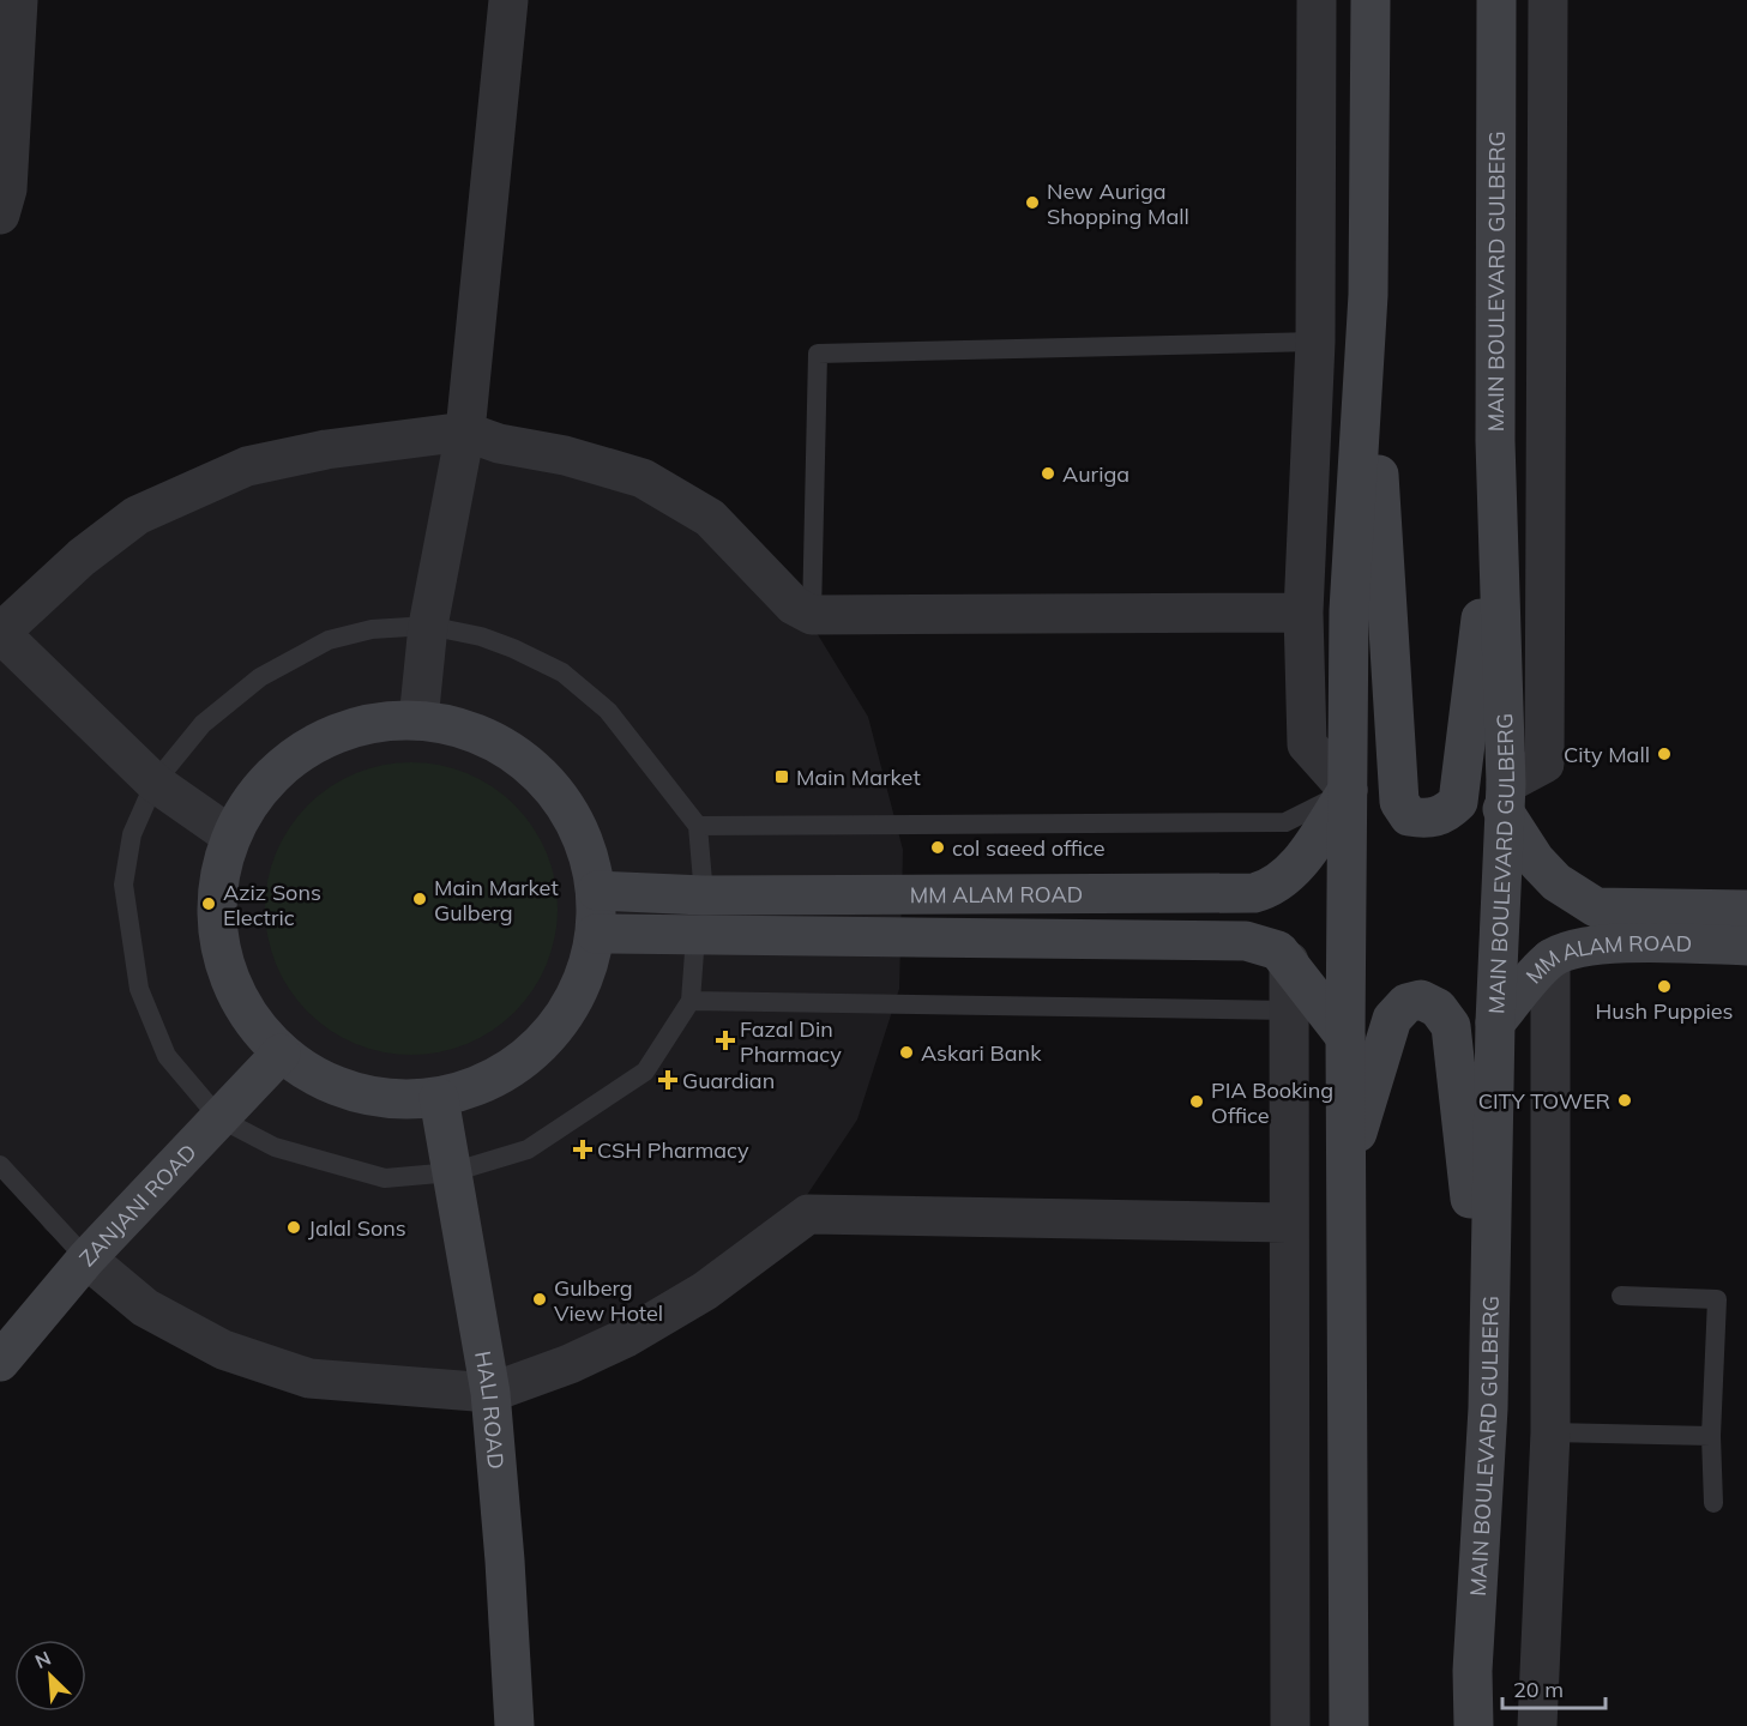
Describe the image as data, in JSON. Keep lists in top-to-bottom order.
{
  "streets": {
    "main road": [
      "MAIN BOULEVARD GULBERG",
      "MM ALAM ROAD",
      "ZANJANI ROAD",
      "HALI ROAD"
    ]
  },
  "crossings": [
    ["MAIN BOULEVARD GULBERG", "MM ALAM ROAD"]
  ],
  "places": {
    "other": [
      "New Auriga Shopping Mall",
      "Auriga",
      "City Mall",
      "col saeed office",
      "Main Market Gulberg",
      "Aziz Sons Electric",
      "Hush Puppies",
      "Askari Bank",
      "CITY TOWER",
      "PIA Booking Office",
      "Jalal Sons",
      "Gulberg View Hotel"
    ],
    "transit": ["Main Market"],
    "health": ["Fazal Din Pharmacy", "Guardian", "CSH Pharmacy"]
  },
  "scale_bar": "20 m",
  "north": "top left"
}
